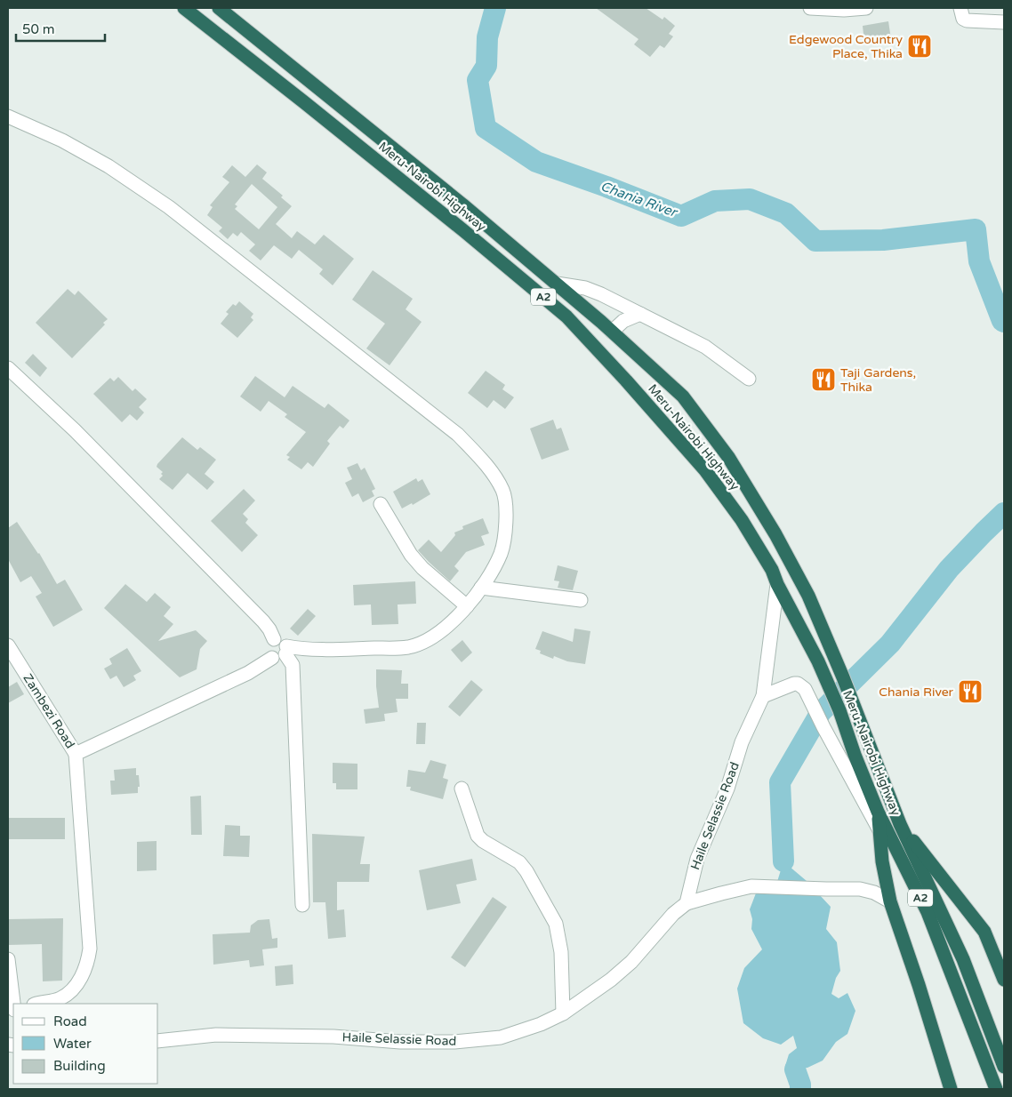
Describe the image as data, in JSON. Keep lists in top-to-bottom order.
{
  "streets": {
    "highway": ["Meru-Nairobi Highway", "A2"],
    "street": ["Zambezi Road", "Haile Selassie Road"]
  },
  "crossings": [
    ["Meru-Nairobi Highway", "Haile Selassie Road"]
  ],
  "water": ["Chania River"],
  "places": {
    "restaurant": ["Edgewood Country Place, Thika", "Taji Gardens, Thika", "Chania River"]
  },
  "legend": ["Road", "Water", "Building"],
  "scale_bar": "50 m"
}
